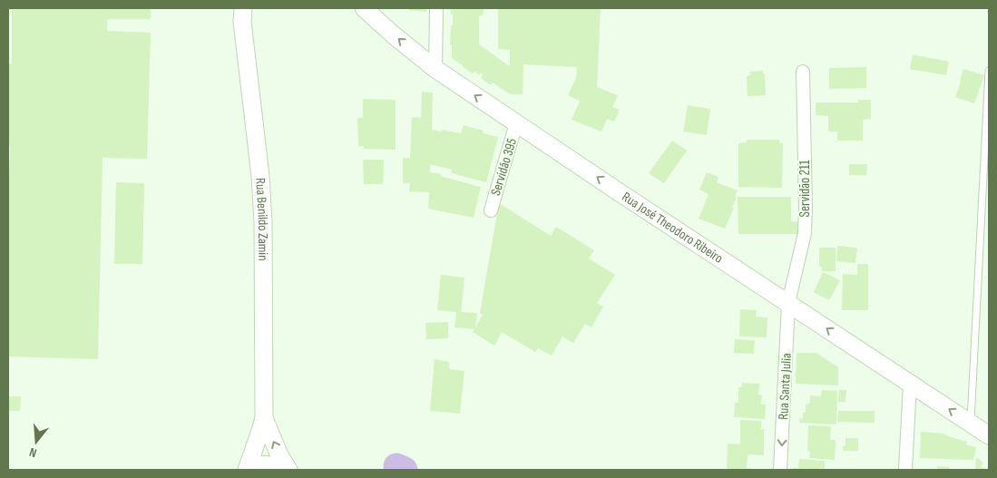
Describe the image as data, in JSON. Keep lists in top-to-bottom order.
{
  "streets": {
    "main road": ["Rua Benildo Zamin", "Rua José Theodoro Ribeiro"],
    "street": ["Servidão 395", "Servidão 211", "Rua Santa Julia"]
  },
  "crossings": [
    ["Servidão 395", "Rua José Theodoro Ribeiro"],
    ["Servidão 211", "Rua José Theodoro Ribeiro"],
    ["Servidão 211", "Rua Santa Julia"],
    ["Rua José Theodoro Ribeiro", "Rua Santa Julia"]
  ],
  "one_way": ["Rua José Theodoro Ribeiro", "Rua Santa Julia"],
  "north": "bottom"
}
